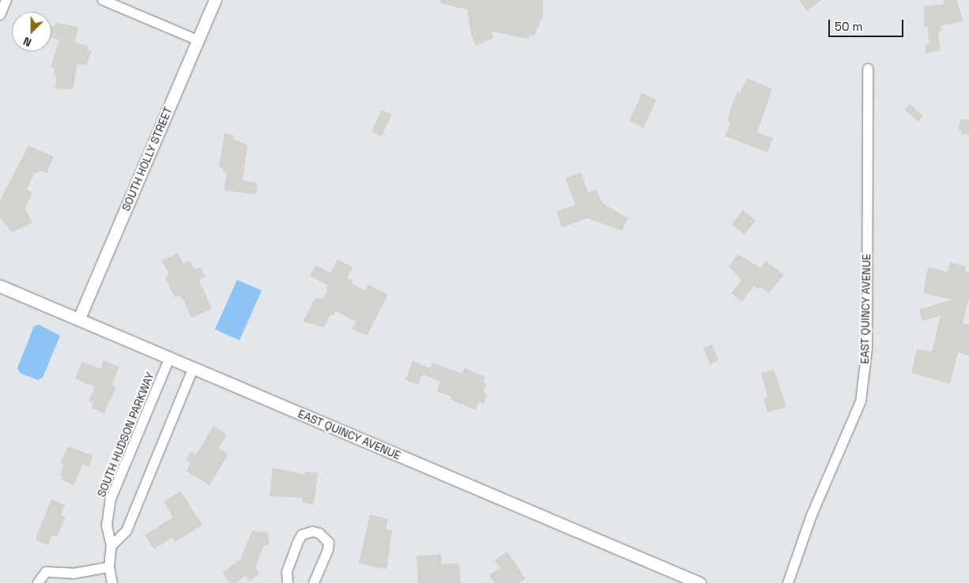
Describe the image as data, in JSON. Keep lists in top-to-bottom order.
{
  "streets": {
    "street": ["SOUTH HOLLY STREET", "EAST QUINCY AVENUE", "SOUTH HUDSON PARKWAY"]
  },
  "crossings": [
    ["SOUTH HOLLY STREET", "EAST QUINCY AVENUE"],
    ["EAST QUINCY AVENUE", "SOUTH HUDSON PARKWAY"]
  ],
  "scale_bar": "50 m",
  "north": "bottom left"
}
